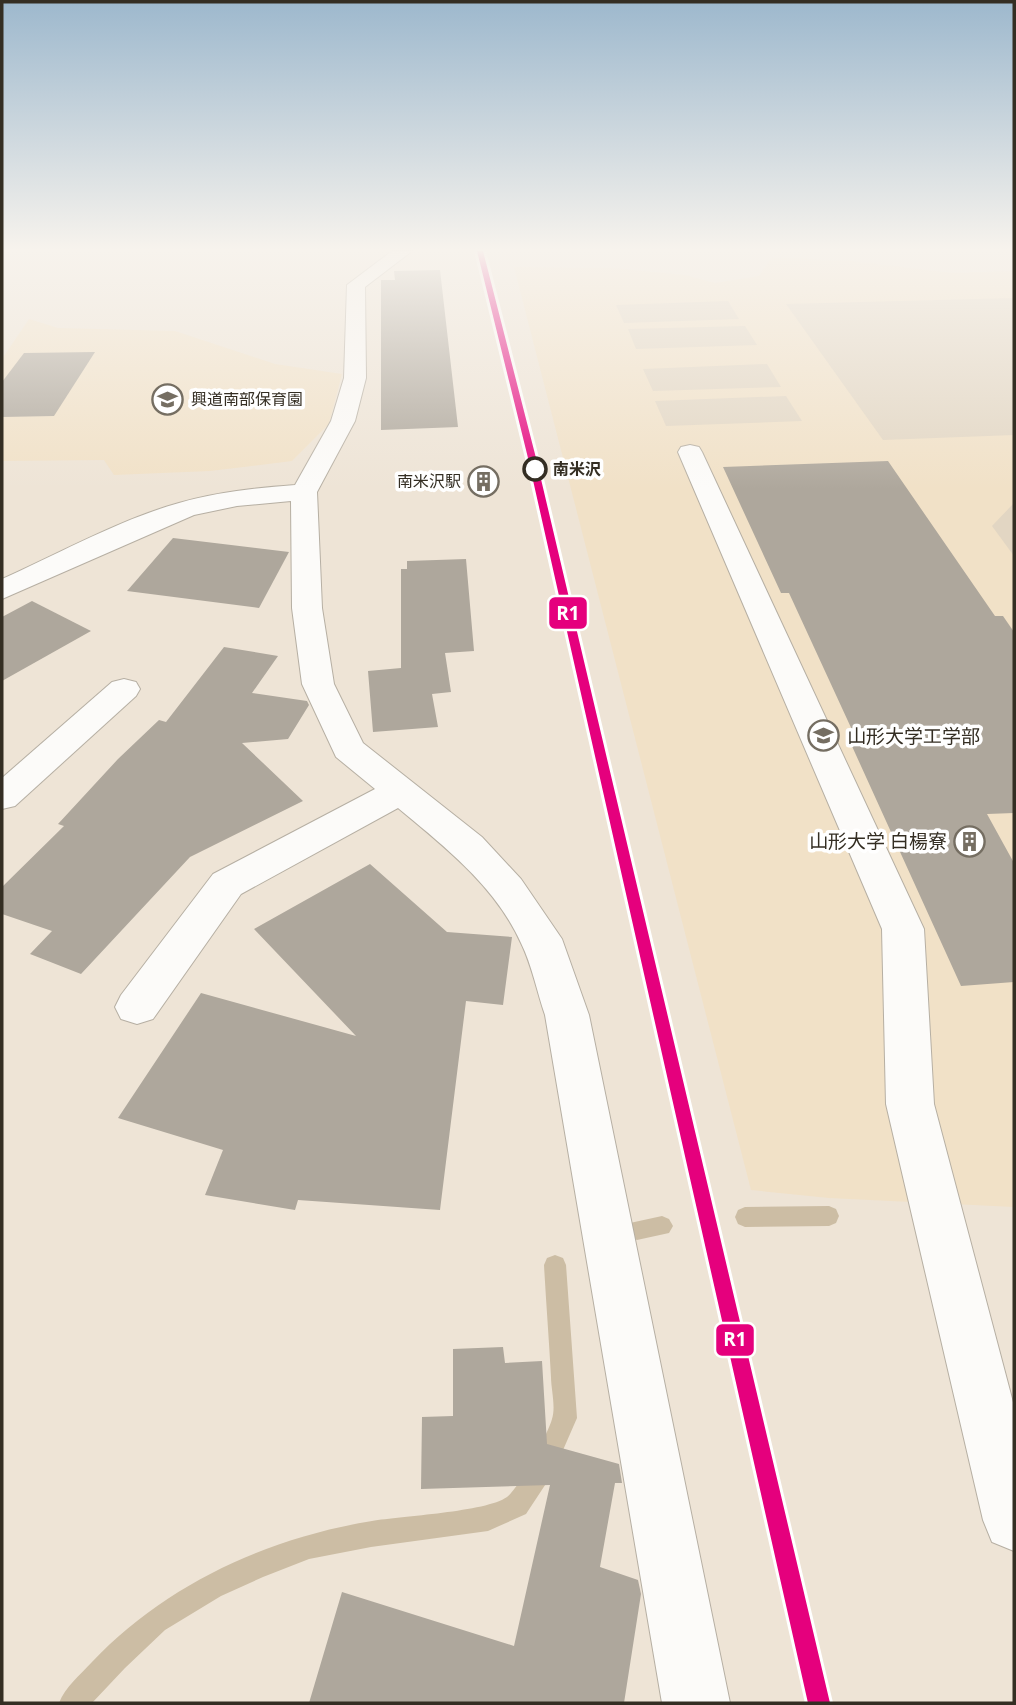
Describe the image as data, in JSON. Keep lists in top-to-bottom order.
{
  "places": {
    "school or university": ["興道南部保育園", "山形大学工学部"],
    "other": ["南米沢"],
    "building": ["南米沢駅", "山形大学 白楊寮"]
  },
  "lines": ["transit line R1"]
}
